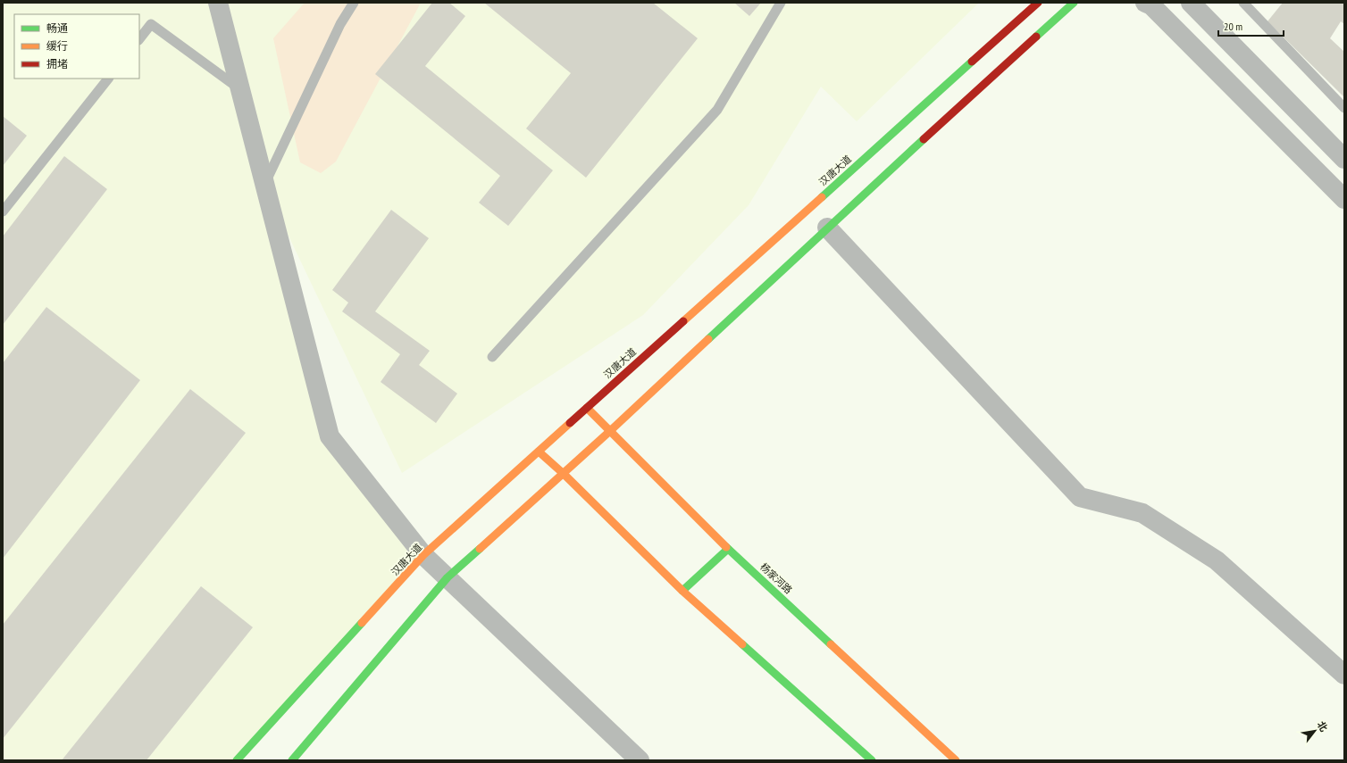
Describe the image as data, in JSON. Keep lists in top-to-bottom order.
{
  "streets": {
    "main road": ["汉唐大道", "杨家河路"]
  },
  "crossings": [
    ["汉唐大道", "杨家河路"]
  ],
  "legend": ["畅通", "缓行", "拥堵"],
  "scale_bar": "20 m",
  "north": "top right"
}
